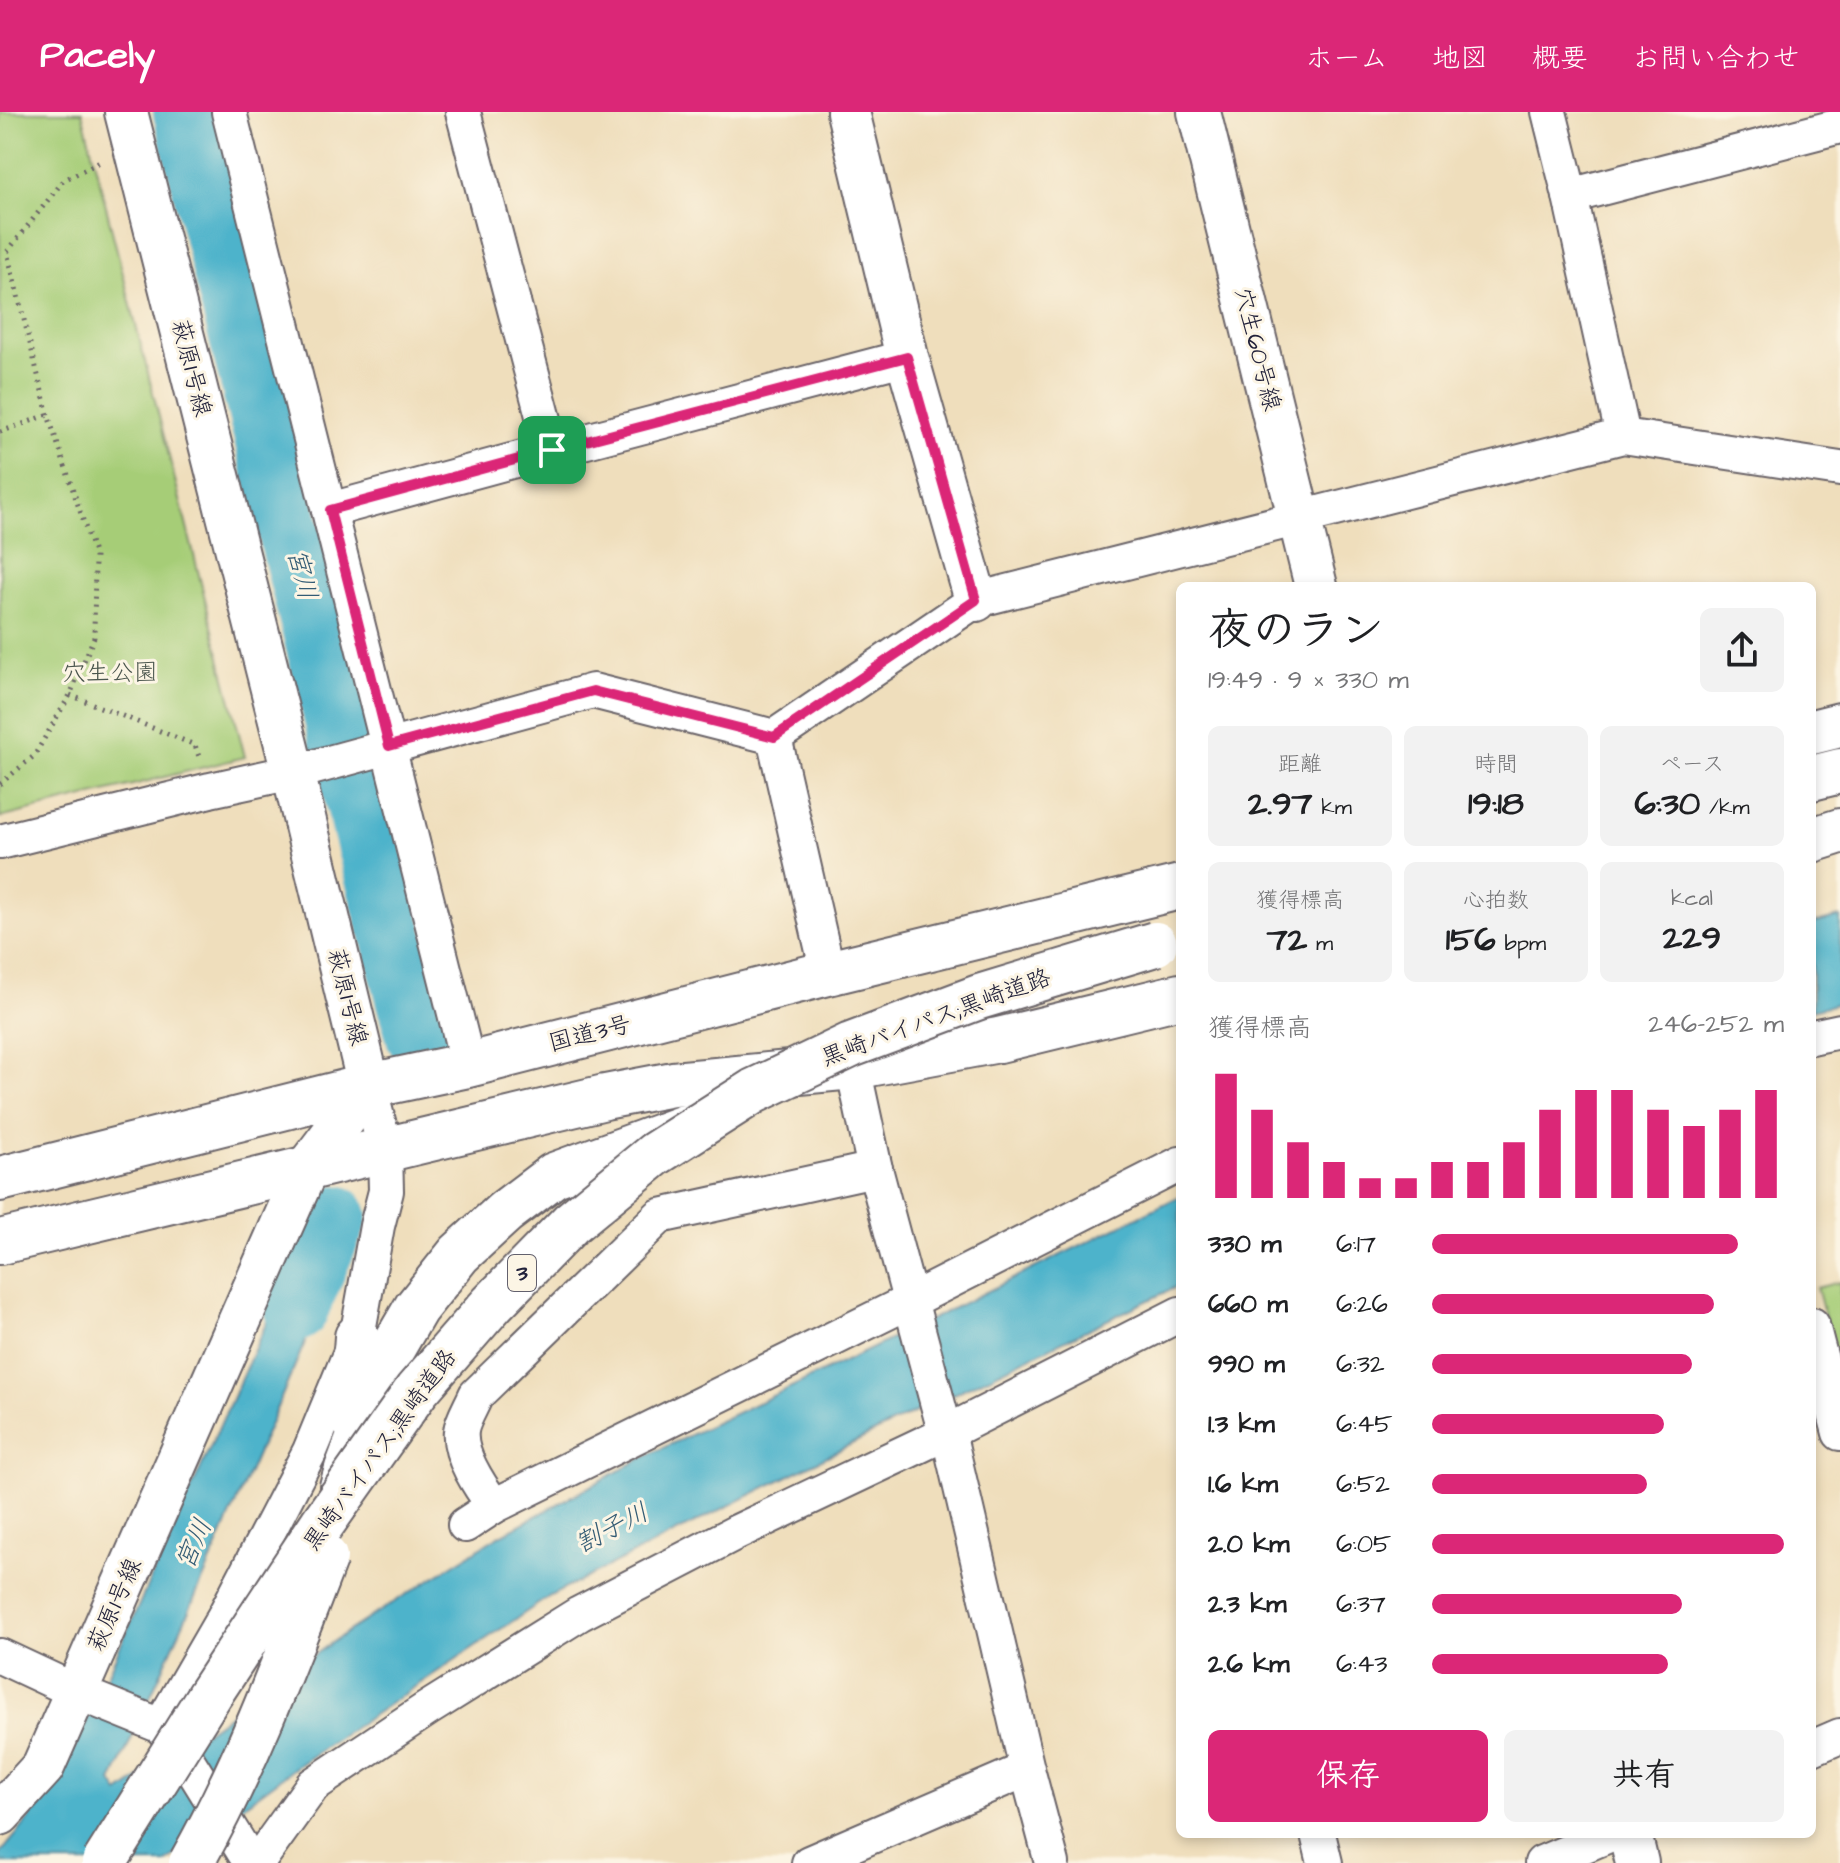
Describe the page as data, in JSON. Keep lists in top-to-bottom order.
{
  "streets": {
    "highway": ["黒崎バイパス;黒崎道路", "国道3号", "3"],
    "street": ["穴生60号線", "萩原1号線"]
  },
  "crossings": [
    ["萩原1号線", "国道3号"],
    ["萩原1号線", "3"],
    ["黒崎バイパス;黒崎道路", "3"]
  ],
  "water": ["宮川", "割子川"],
  "parks": ["穴生公園"],
  "page": {
    "header": "Pacely",
    "nav": [
      "ホーム",
      "地図",
      "概要",
      "お問い合わせ"
    ],
    "heading": ["夜のラン", "19:49 · 9 × 330 m"],
    "stats": [
      ["距離", "2.97 km"],
      ["時間", "19:18"],
      ["ペース", "6:30 /km"],
      ["獲得標高", "72 m"],
      ["心拍数", "156 bpm"],
      ["kcal", "229"]
    ],
    "chart": ["獲得標高", "246–252 m"],
    "list": [
      {
        "name": "330 m",
        "note": "6:17"
      },
      {
        "name": "660 m",
        "note": "6:26"
      },
      {
        "name": "990 m",
        "note": "6:32"
      },
      {
        "name": "1.3 km",
        "note": "6:45"
      },
      {
        "name": "1.6 km",
        "note": "6:52"
      },
      {
        "name": "2.0 km",
        "note": "6:05"
      },
      {
        "name": "2.3 km",
        "note": "6:37"
      },
      {
        "name": "2.6 km",
        "note": "6:43"
      }
    ],
    "buttons": ["保存", "共有"]
  }
}
